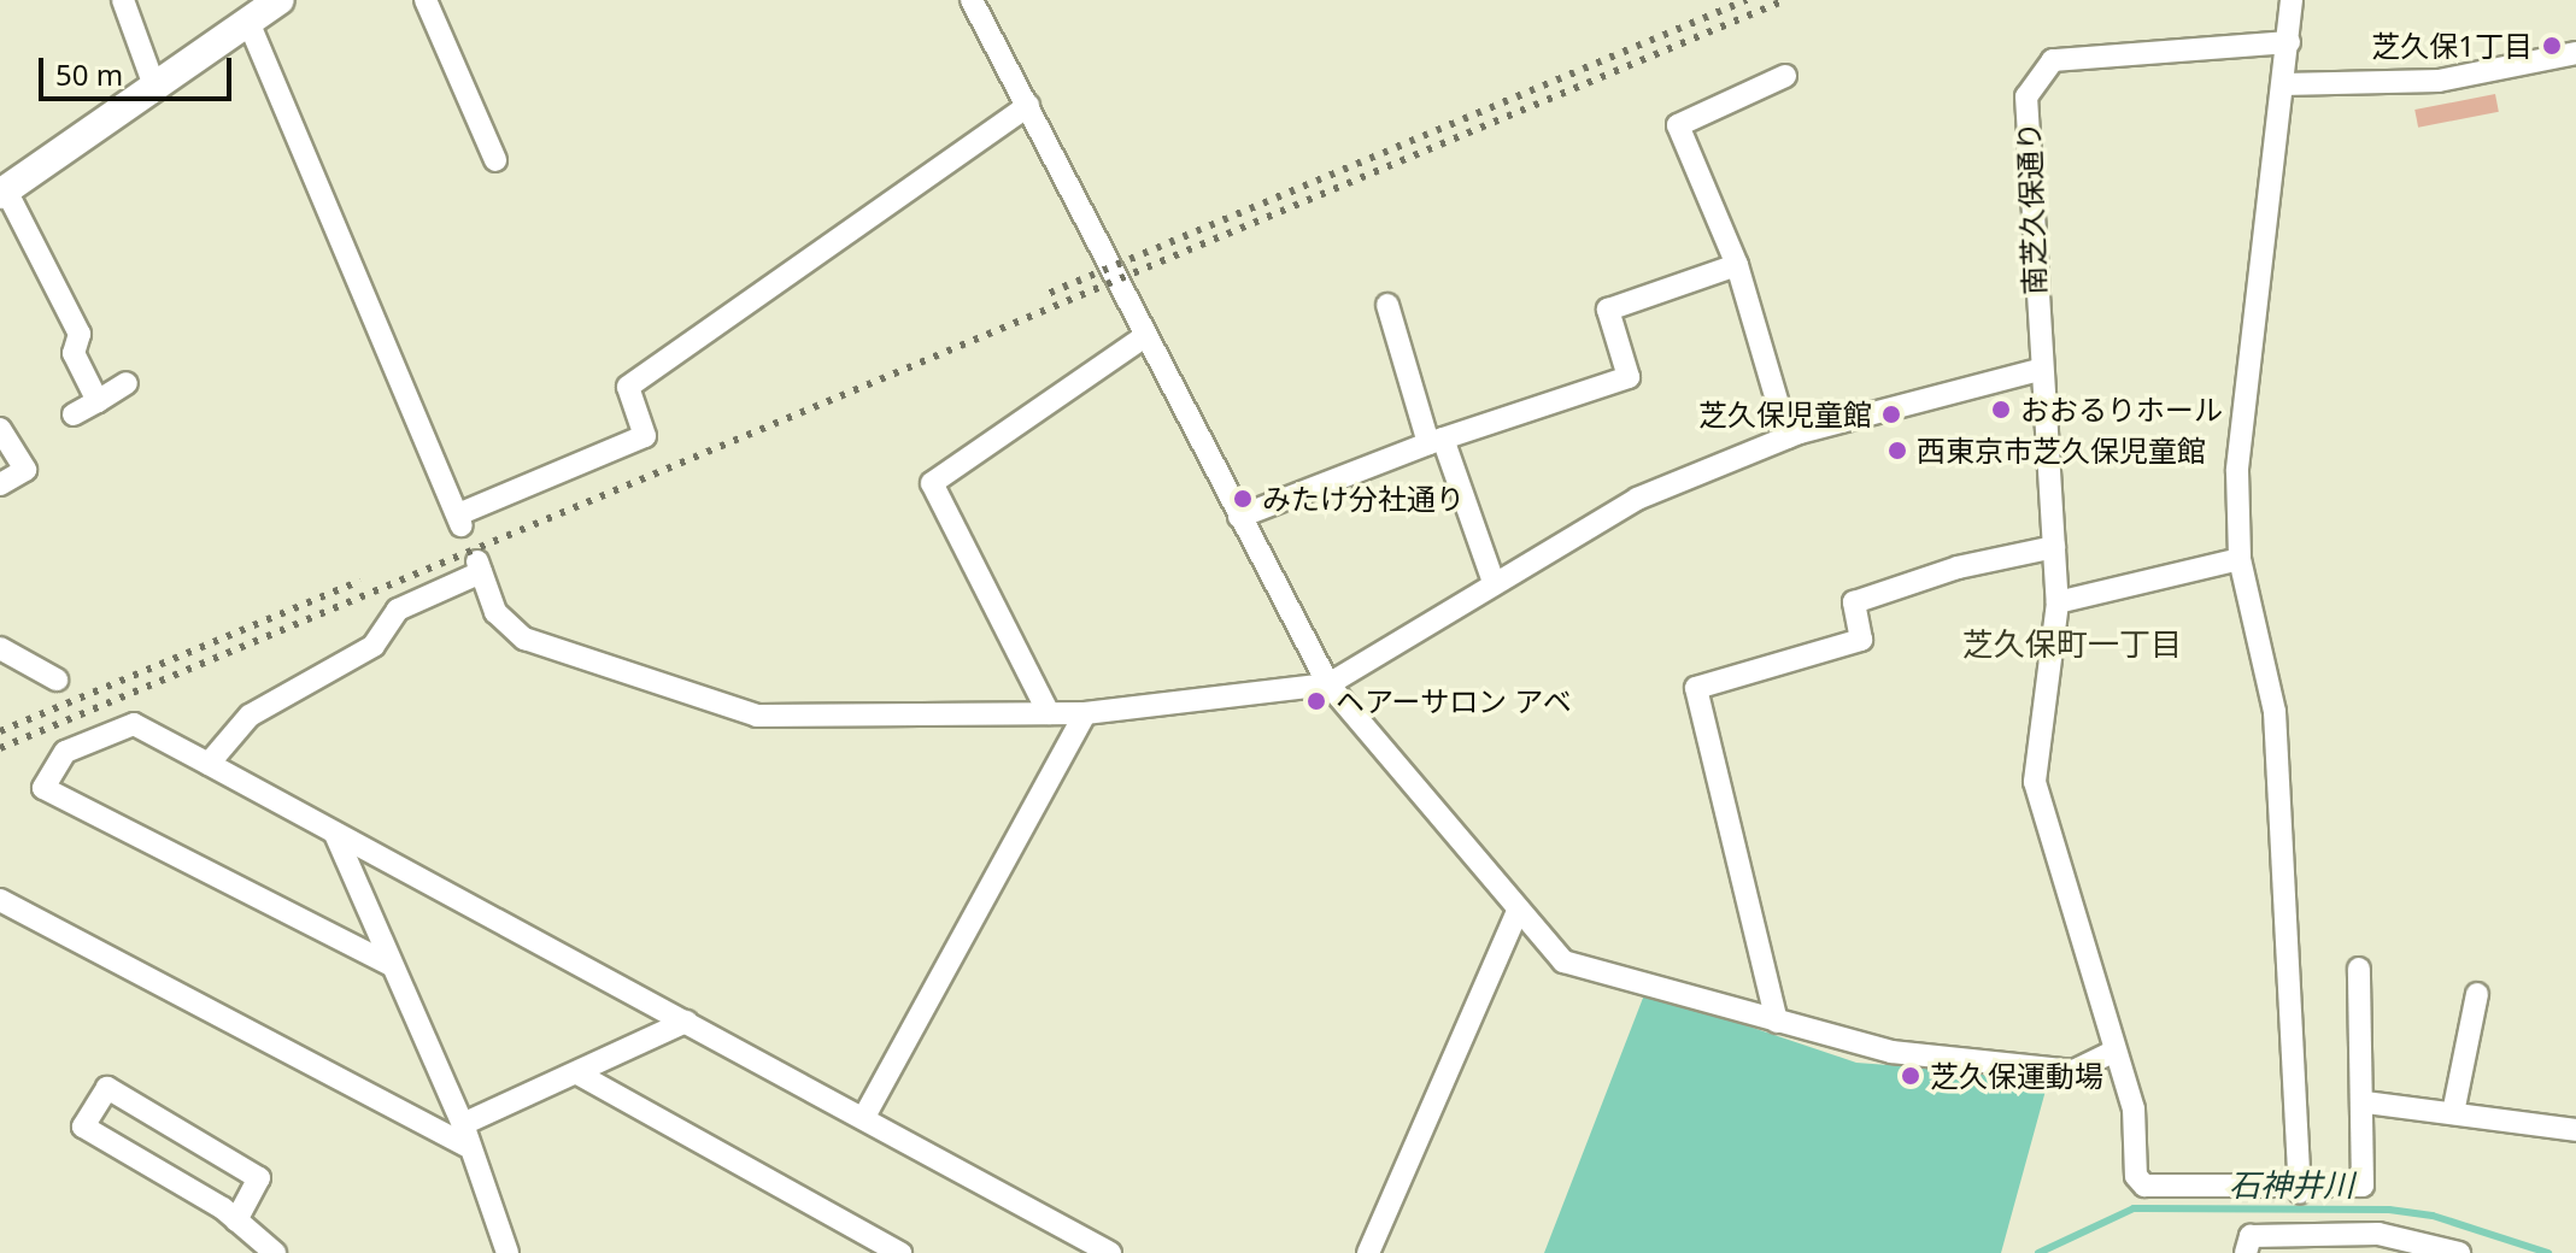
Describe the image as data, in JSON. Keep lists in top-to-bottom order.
{
  "streets": {
    "street": ["南芝久保通り"]
  },
  "districts": ["芝久保町一丁目"],
  "water": ["石神井川"],
  "places": [
    "芝久保1丁目",
    "おおるりホール",
    "芝久保児童館",
    "西東京市芝久保児童館",
    "みたけ分社通り",
    "ヘアーサロン アベ",
    "芝久保運動場"
  ],
  "scale_bar": "50 m"
}
